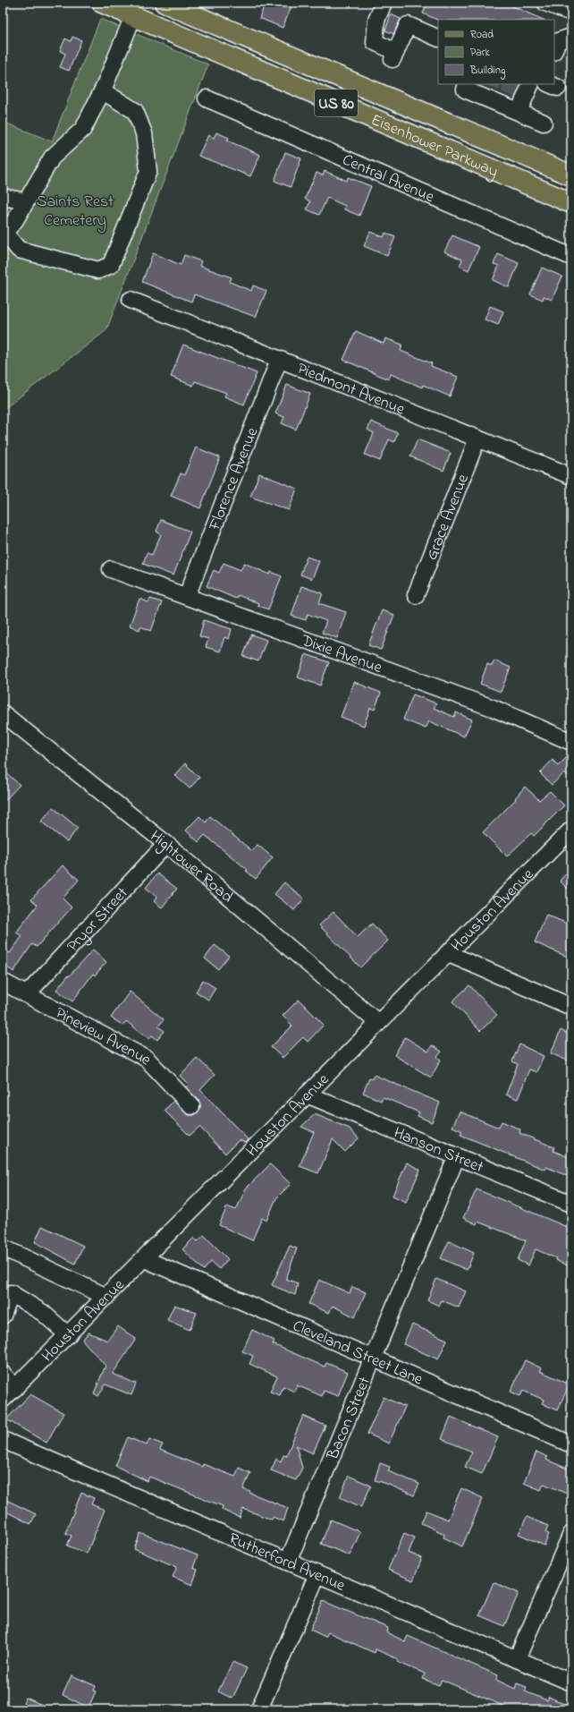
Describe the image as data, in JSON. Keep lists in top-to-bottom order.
{
  "streets": {
    "main road": ["US 80", "Eisenhower Parkway"],
    "street": [
      "Central Avenue",
      "Piedmont Avenue",
      "Florence Avenue",
      "Grace Avenue",
      "Dixie Avenue",
      "Hightower Road",
      "Houston Avenue",
      "Pryor Street",
      "Pineview Avenue",
      "Hanson Street",
      "Cleveland Street Lane",
      "Bacon Street",
      "Rutherford Avenue"
    ]
  },
  "crossings": [
    ["Piedmont Avenue", "Florence Avenue"],
    ["Piedmont Avenue", "Grace Avenue"],
    ["Florence Avenue", "Dixie Avenue"],
    ["Hightower Road", "Houston Avenue"],
    ["Hightower Road", "Pryor Street"],
    ["Houston Avenue", "Hanson Street"],
    ["Houston Avenue", "Cleveland Street Lane"],
    ["Pryor Street", "Pineview Avenue"],
    ["Hanson Street", "Bacon Street"],
    ["Cleveland Street Lane", "Bacon Street"],
    ["Bacon Street", "Rutherford Avenue"]
  ],
  "parks": ["Saints Rest Cemetery"],
  "legend": ["Road", "Park", "Building"]
}
